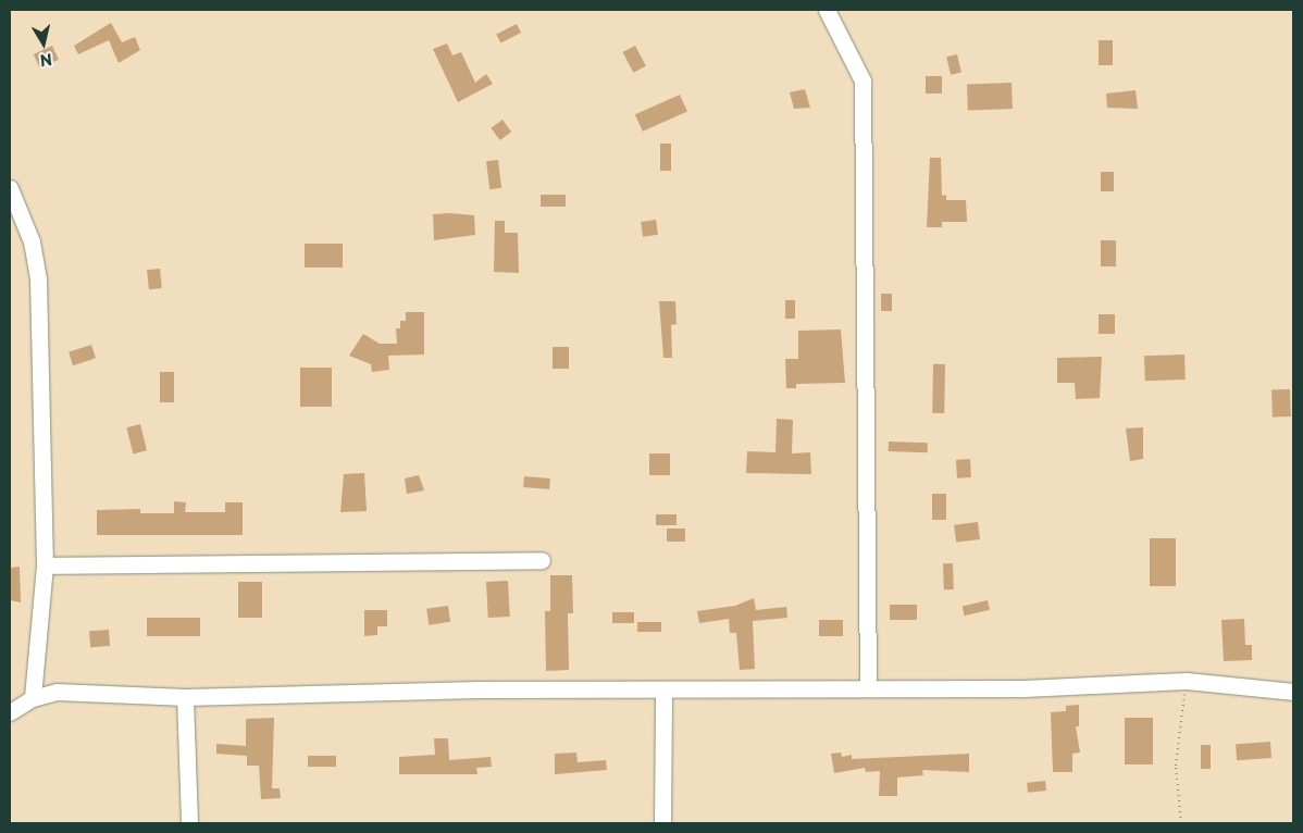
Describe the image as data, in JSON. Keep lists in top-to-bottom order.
{
  "north": "bottom"
}
